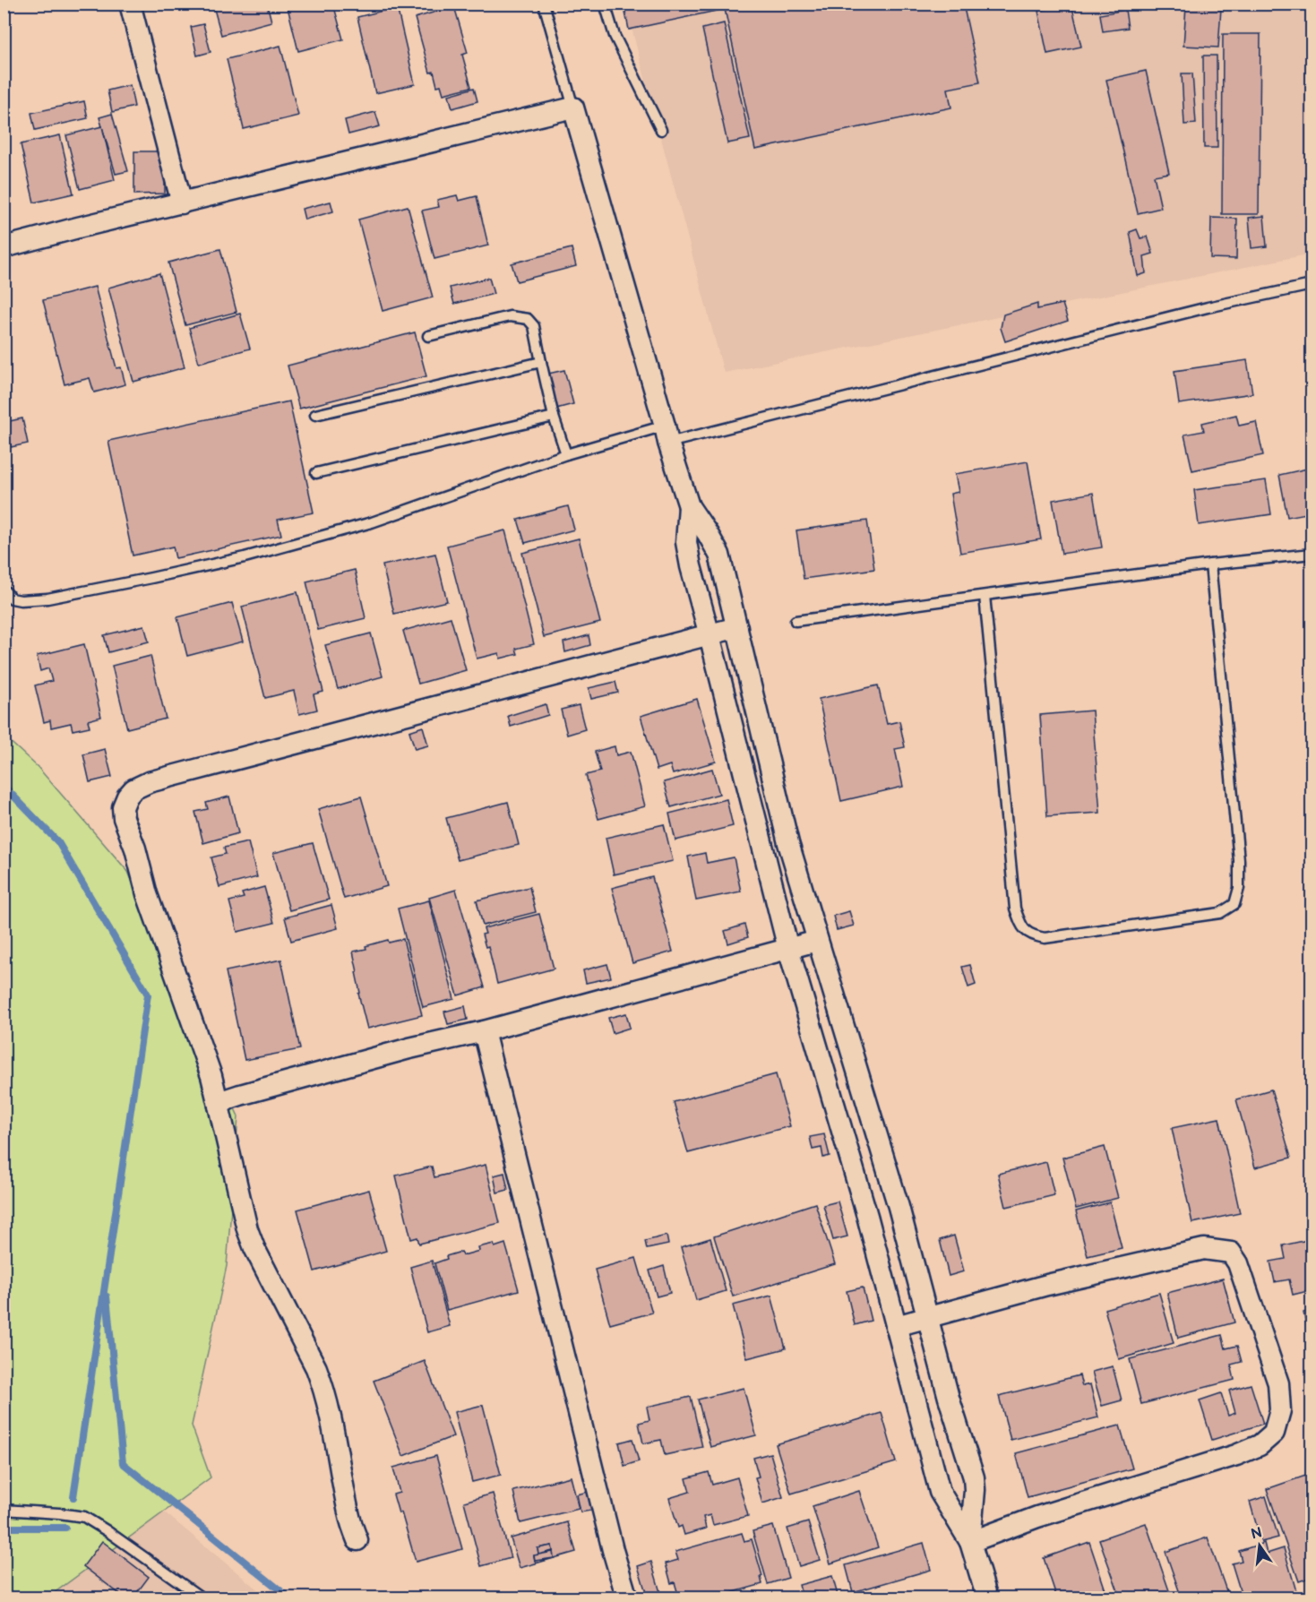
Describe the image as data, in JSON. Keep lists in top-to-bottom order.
{
  "north": "top"
}
